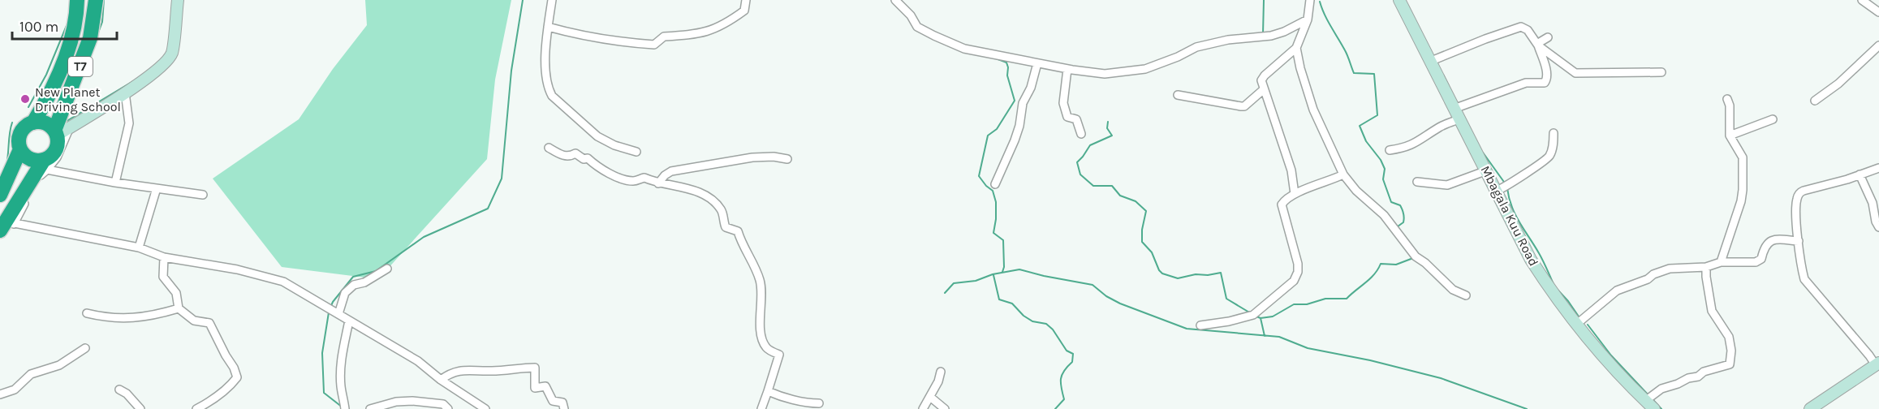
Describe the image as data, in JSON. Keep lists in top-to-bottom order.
{
  "streets": {
    "highway": ["T7"],
    "street": ["Mbagala Kuu Road"]
  },
  "places": ["New Planet Driving School"],
  "scale_bar": "100 m"
}
